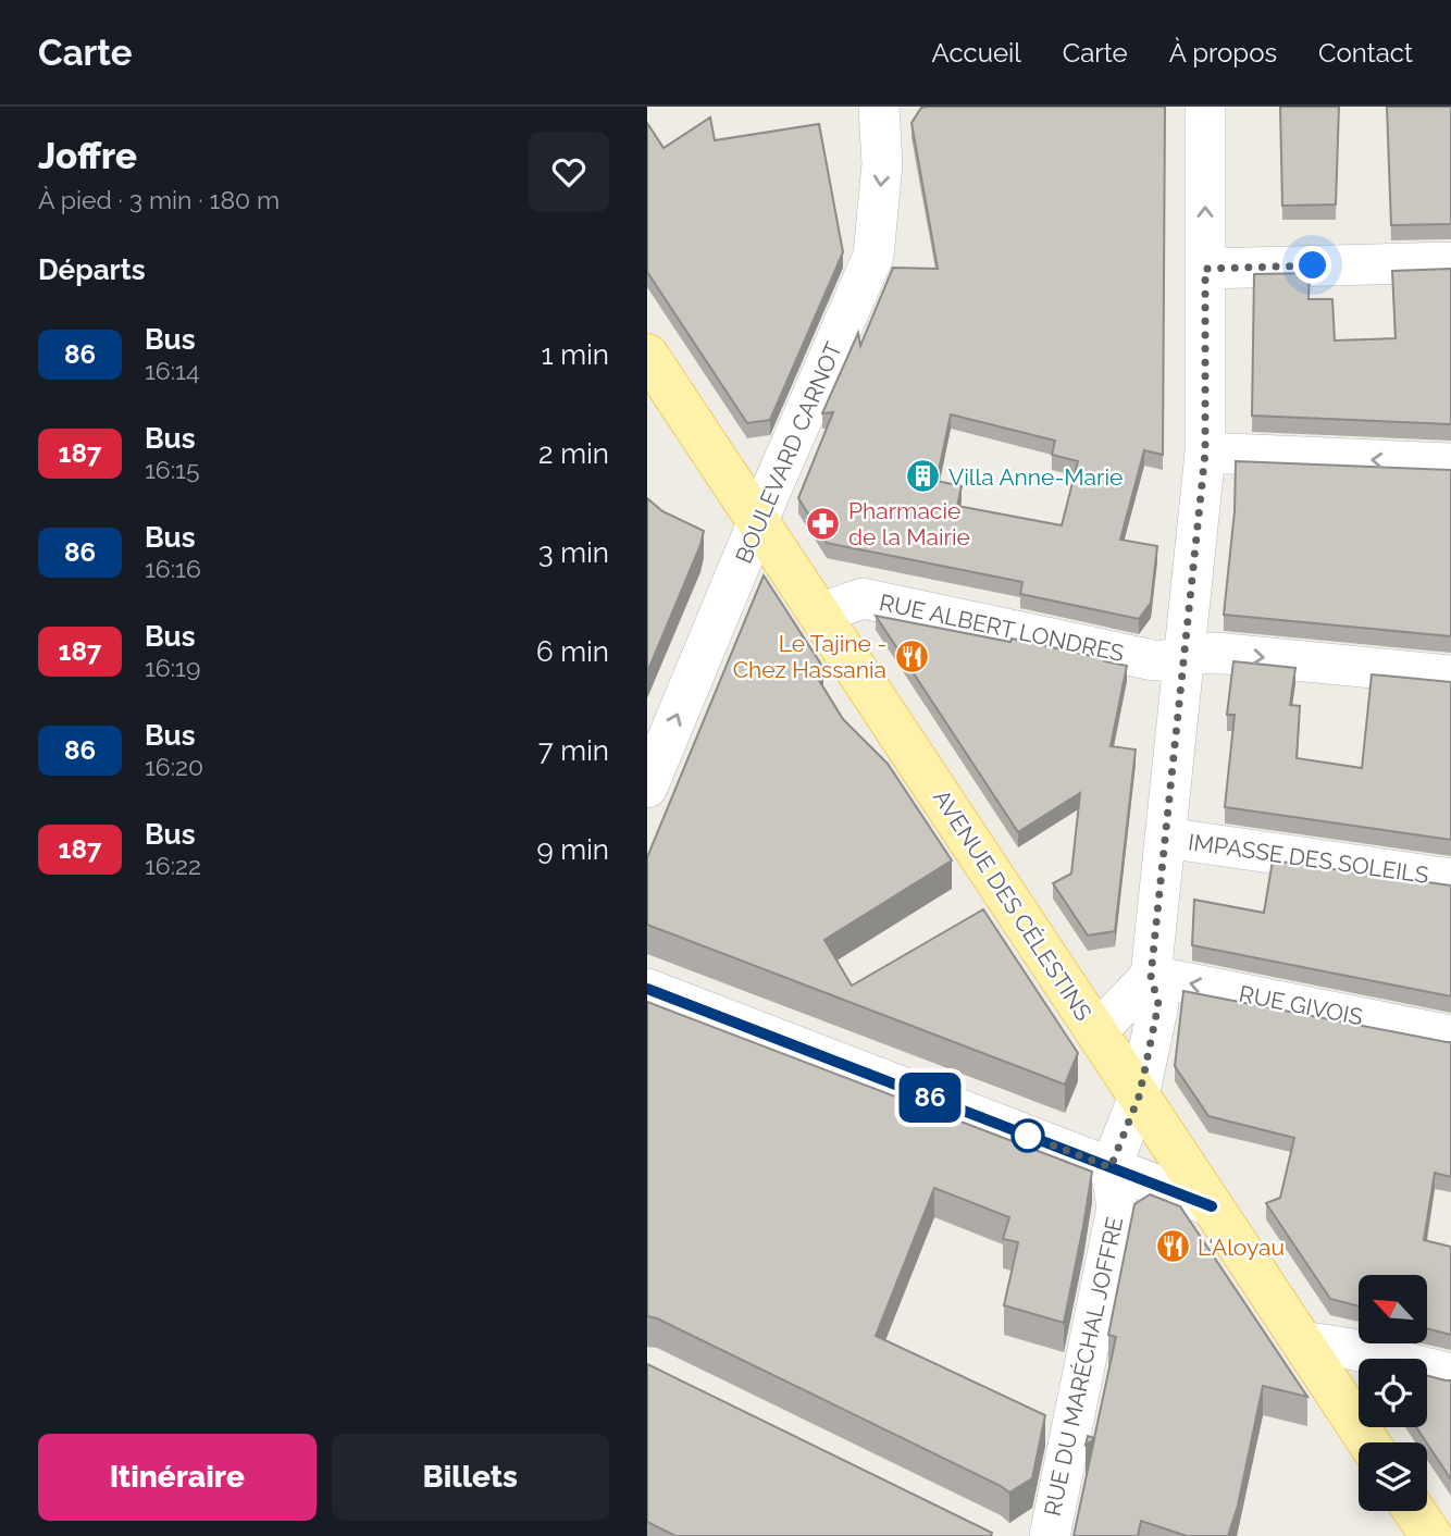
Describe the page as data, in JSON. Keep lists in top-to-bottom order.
{
  "streets": {
    "main road": ["AVENUE DES CÉLESTINS"],
    "street": [
      "BOULEVARD CARNOT",
      "RUE ALBERT LONDRES",
      "IMPASSE DES SOLEILS",
      "RUE GIVOIS",
      "RUE DU MARÉCHAL JOFFRE"
    ]
  },
  "crossings": [
    ["BOULEVARD CARNOT", "AVENUE DES CÉLESTINS"],
    ["RUE ALBERT LONDRES", "AVENUE DES CÉLESTINS"]
  ],
  "places": {
    "building": ["Villa Anne-Marie"],
    "pharmacy": ["Pharmacie de la Mairie"],
    "restaurant": ["Le Tajine - Chez Hassania", "L'Aloyau"]
  },
  "lines": ["bus line 86"],
  "north": "top left",
  "page": {
    "header": "Carte",
    "nav": [
      "Accueil",
      "Carte",
      "À propos",
      "Contact"
    ],
    "heading": [
      ["Joffre", "À pied · 3 min · 180 m"],
      "Départs"
    ],
    "on_map": "86",
    "list": [
      {
        "mark": "86",
        "name": "Bus",
        "note": "16:14",
        "value": "1 min"
      },
      {
        "mark": "187",
        "name": "Bus",
        "note": "16:15",
        "value": "2 min"
      },
      {
        "mark": "86",
        "name": "Bus",
        "note": "16:16",
        "value": "3 min"
      },
      {
        "mark": "187",
        "name": "Bus",
        "note": "16:19",
        "value": "6 min"
      },
      {
        "mark": "86",
        "name": "Bus",
        "note": "16:20",
        "value": "7 min"
      },
      {
        "mark": "187",
        "name": "Bus",
        "note": "16:22",
        "value": "9 min"
      }
    ],
    "buttons": ["Itinéraire", "Billets"]
  }
}
